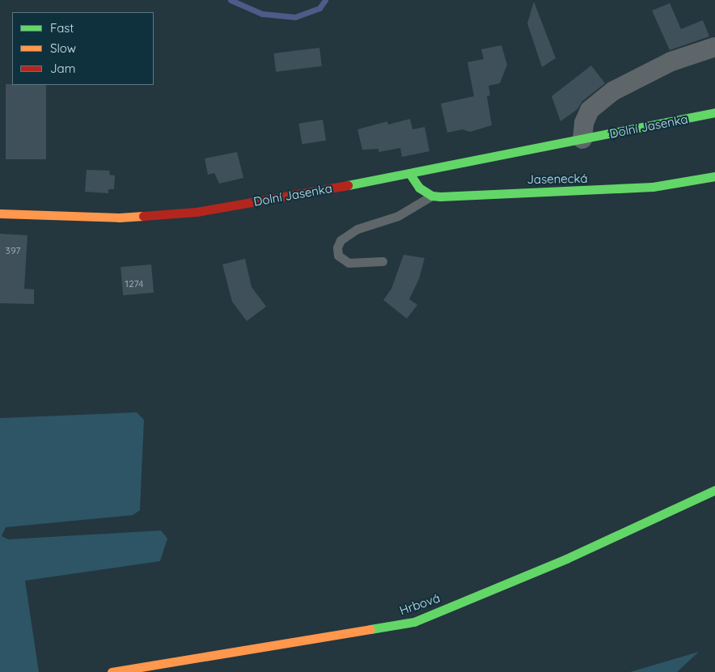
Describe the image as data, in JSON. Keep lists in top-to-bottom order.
{
  "streets": {
    "street": ["Dolní Jasenka", "Jasenecká", "Hrbová"]
  },
  "house_numbers": ["397", "1274"],
  "legend": ["Fast", "Slow", "Jam"]
}
